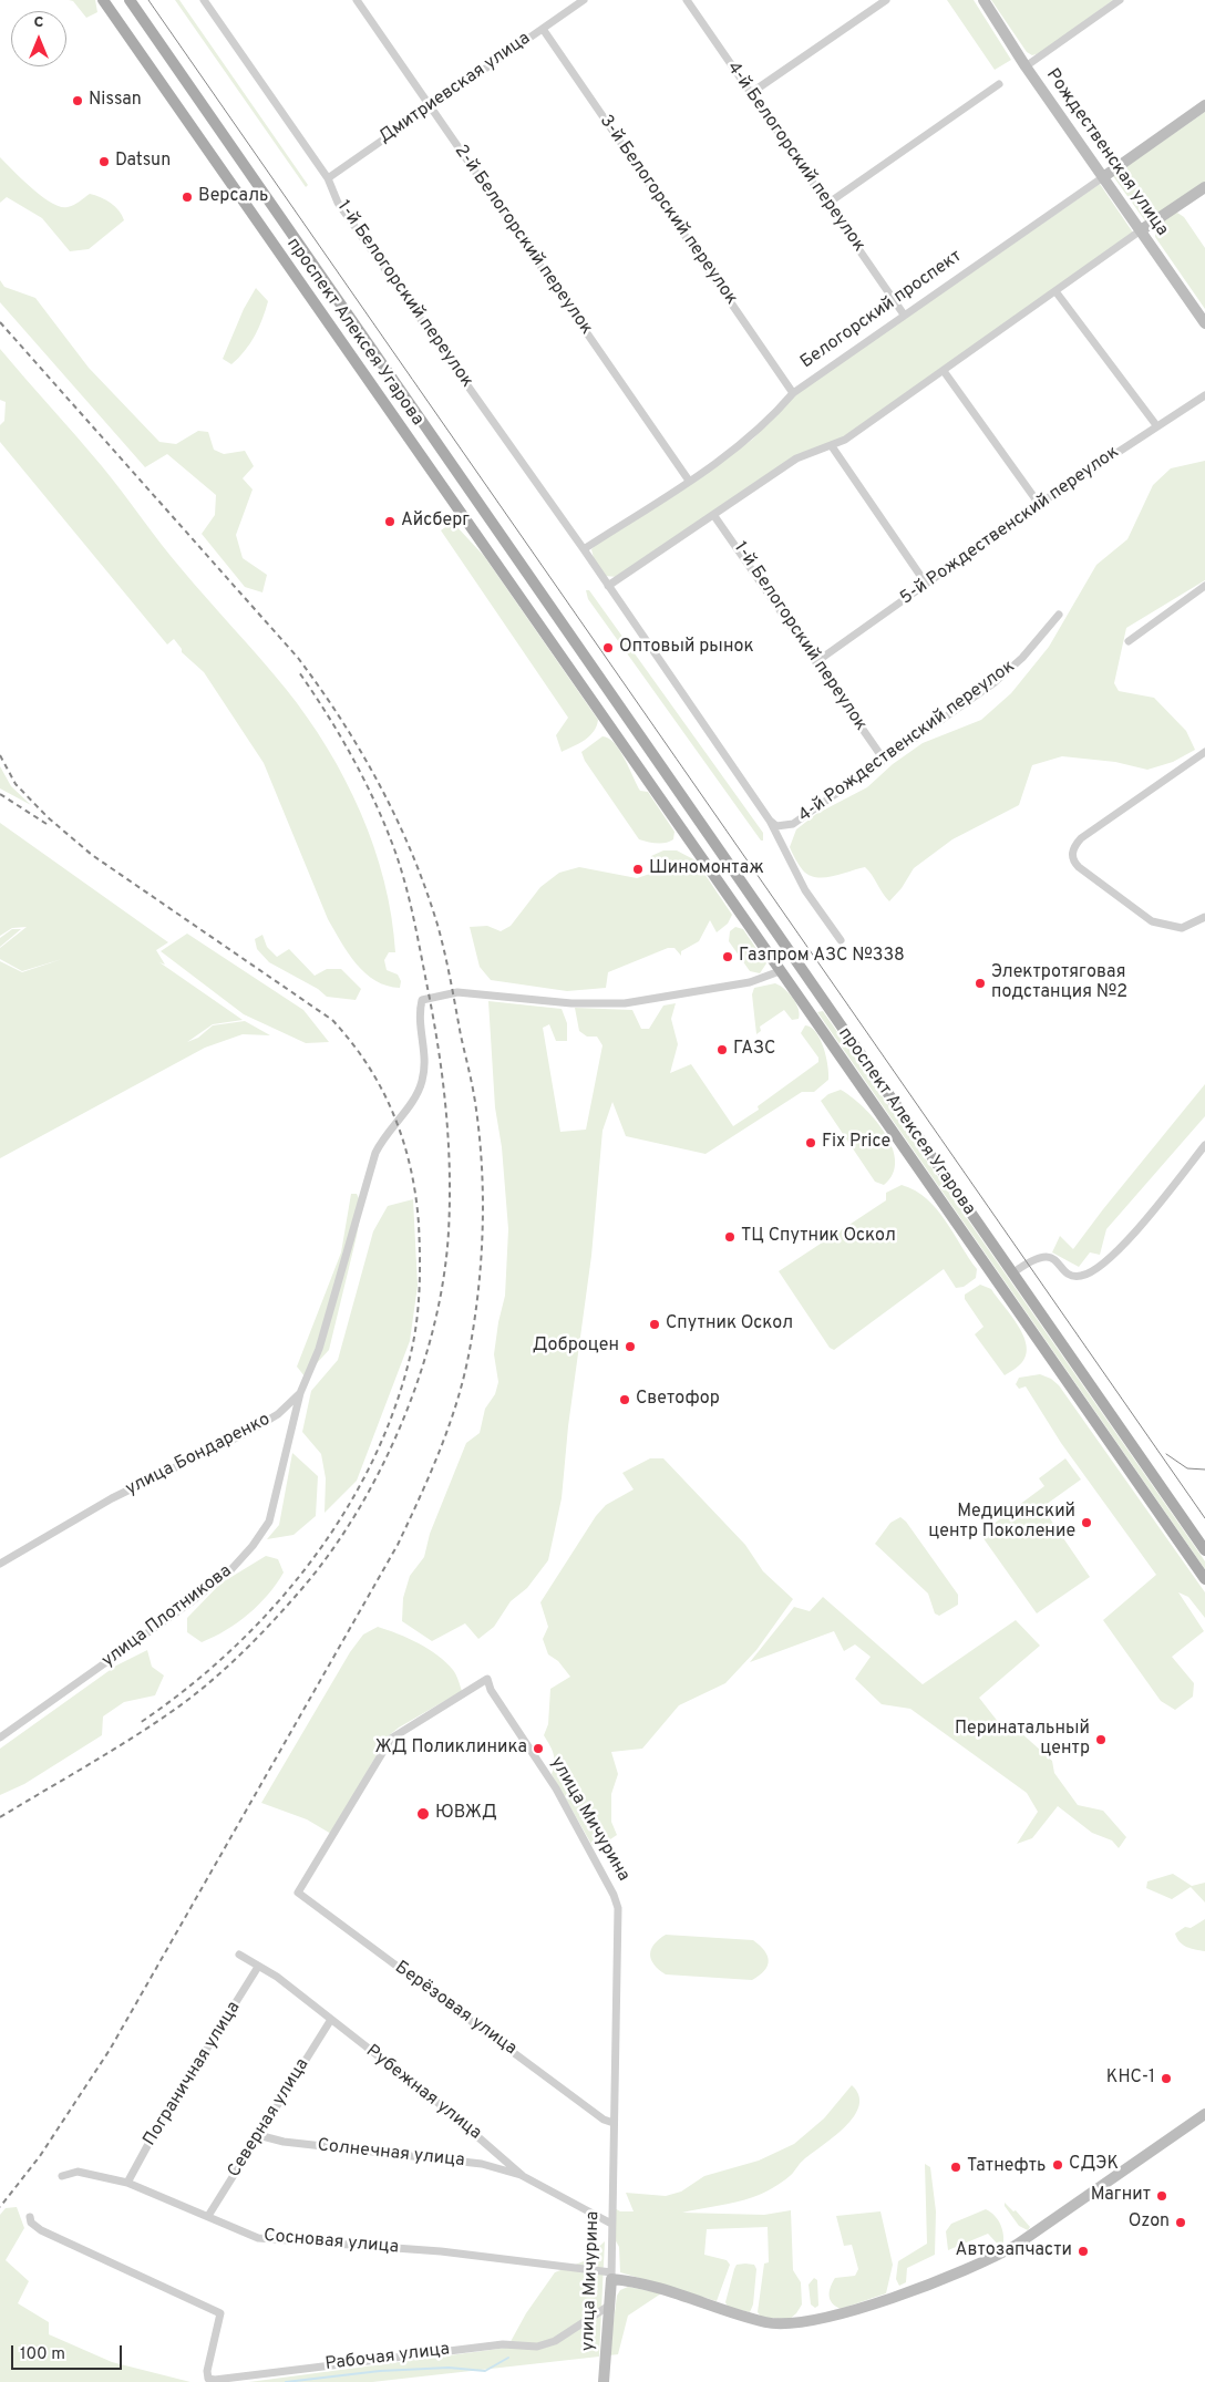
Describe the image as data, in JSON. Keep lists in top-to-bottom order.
{
  "streets": {
    "main road": [
      "Рождественская улица",
      "Белогорский проспект",
      "проспект Алексея Угарова",
      "улица Мичурина"
    ],
    "street": [
      "Дмитриевская улица",
      "4-й Белогорский переулок",
      "3-й Белогорский переулок",
      "2-й Белогорский переулок",
      "1-й Белогорский переулок",
      "5-й Рождественский переулок",
      "4-й Рождественский переулок",
      "улица Бондаренко",
      "улица Плотникова",
      "Берёзовая улица",
      "Пограничная улица",
      "Рубежная улица",
      "Северная улица",
      "Солнечная улица",
      "Сосновая улица",
      "Рабочая улица"
    ]
  },
  "crossings": [
    ["Дмитриевская улица", "3-й Белогорский переулок"],
    ["Дмитриевская улица", "2-й Белогорский переулок"],
    ["Дмитриевская улица", "1-й Белогорский переулок"],
    ["Рождественская улица", "Белогорский проспект"],
    ["4-й Белогорский переулок", "Белогорский проспект"],
    ["3-й Белогорский переулок", "Белогорский проспект"],
    ["2-й Белогорский переулок", "Белогорский проспект"],
    ["1-й Белогорский переулок", "Белогорский проспект"],
    ["1-й Белогорский переулок", "5-й Рождественский переулок"],
    ["1-й Белогорский переулок", "4-й Рождественский переулок"],
    ["проспект Алексея Угарова", "улица Бондаренко"],
    ["улица Бондаренко", "улица Плотникова"],
    ["улица Мичурина", "Берёзовая улица"],
    ["улица Мичурина", "Рубежная улица"],
    ["улица Мичурина", "Сосновая улица"],
    ["улица Мичурина", "Рабочая улица"],
    ["Пограничная улица", "Рубежная улица"],
    ["Пограничная улица", "Сосновая улица"],
    ["Рубежная улица", "Северная улица"],
    ["Рубежная улица", "Солнечная улица"],
    ["Северная улица", "Солнечная улица"],
    ["Северная улица", "Сосновая улица"]
  ],
  "places": [
    "Nissan",
    "Datsun",
    "Версаль",
    "Айсберг",
    "Оптовый рынок",
    "Шиномонтаж",
    "Газпром АЗС №338",
    "Электротяговая подстанция №2",
    "ГАЗС",
    "Fix Price",
    "ТЦ Спутник Оскол",
    "Спутник Оскол",
    "Доброцен",
    "Светофор",
    "Медицинский центр Поколение",
    "Перинатальный центр",
    "ЖД Поликлиника",
    "ЮВЖД",
    "КНС-1",
    "СДЭК",
    "Татнефть",
    "Магнит",
    "Ozon",
    "Автозапчасти"
  ],
  "scale_bar": "100 m",
  "north": "top"
}
